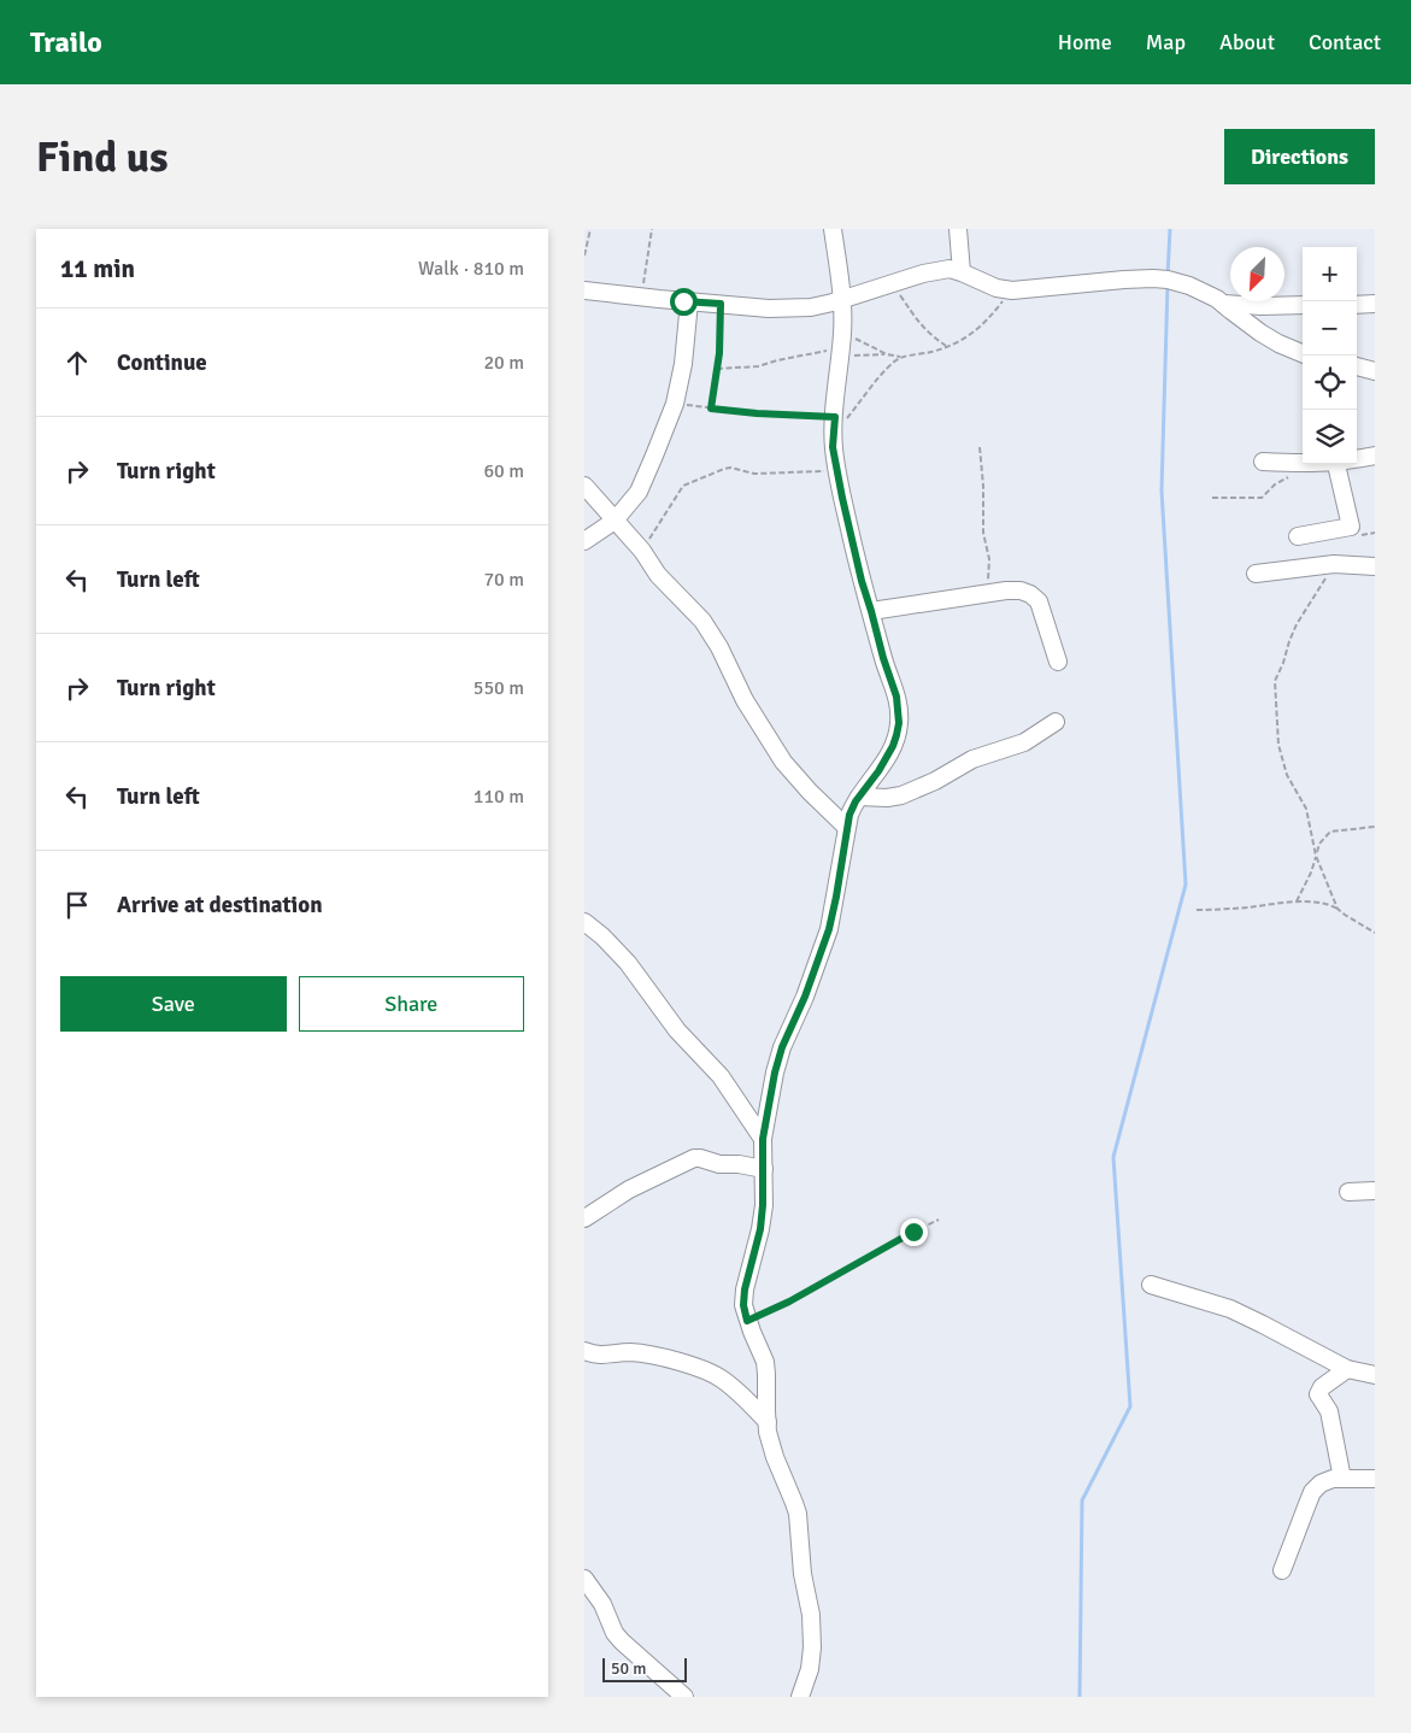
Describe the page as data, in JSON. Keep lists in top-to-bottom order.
{
  "scale_bar": "50 m",
  "north": "bottom left",
  "page": {
    "header": "Trailo",
    "nav": [
      "Home",
      "Map",
      "About",
      "Contact"
    ],
    "buttons": [
      "Directions",
      ["Save", "Share"]
    ],
    "title": "Find us",
    "heading": ["11 min", "Walk · 810 m"],
    "map_buttons": ["+", "−"],
    "list": [
      ["Continue", "20 m"],
      ["Turn right", "60 m"],
      ["Turn left", "70 m"],
      ["Turn right", "550 m"],
      ["Turn left", "110 m"],
      "Arrive at destination"
    ],
    "scale": "50 m"
  }
}
